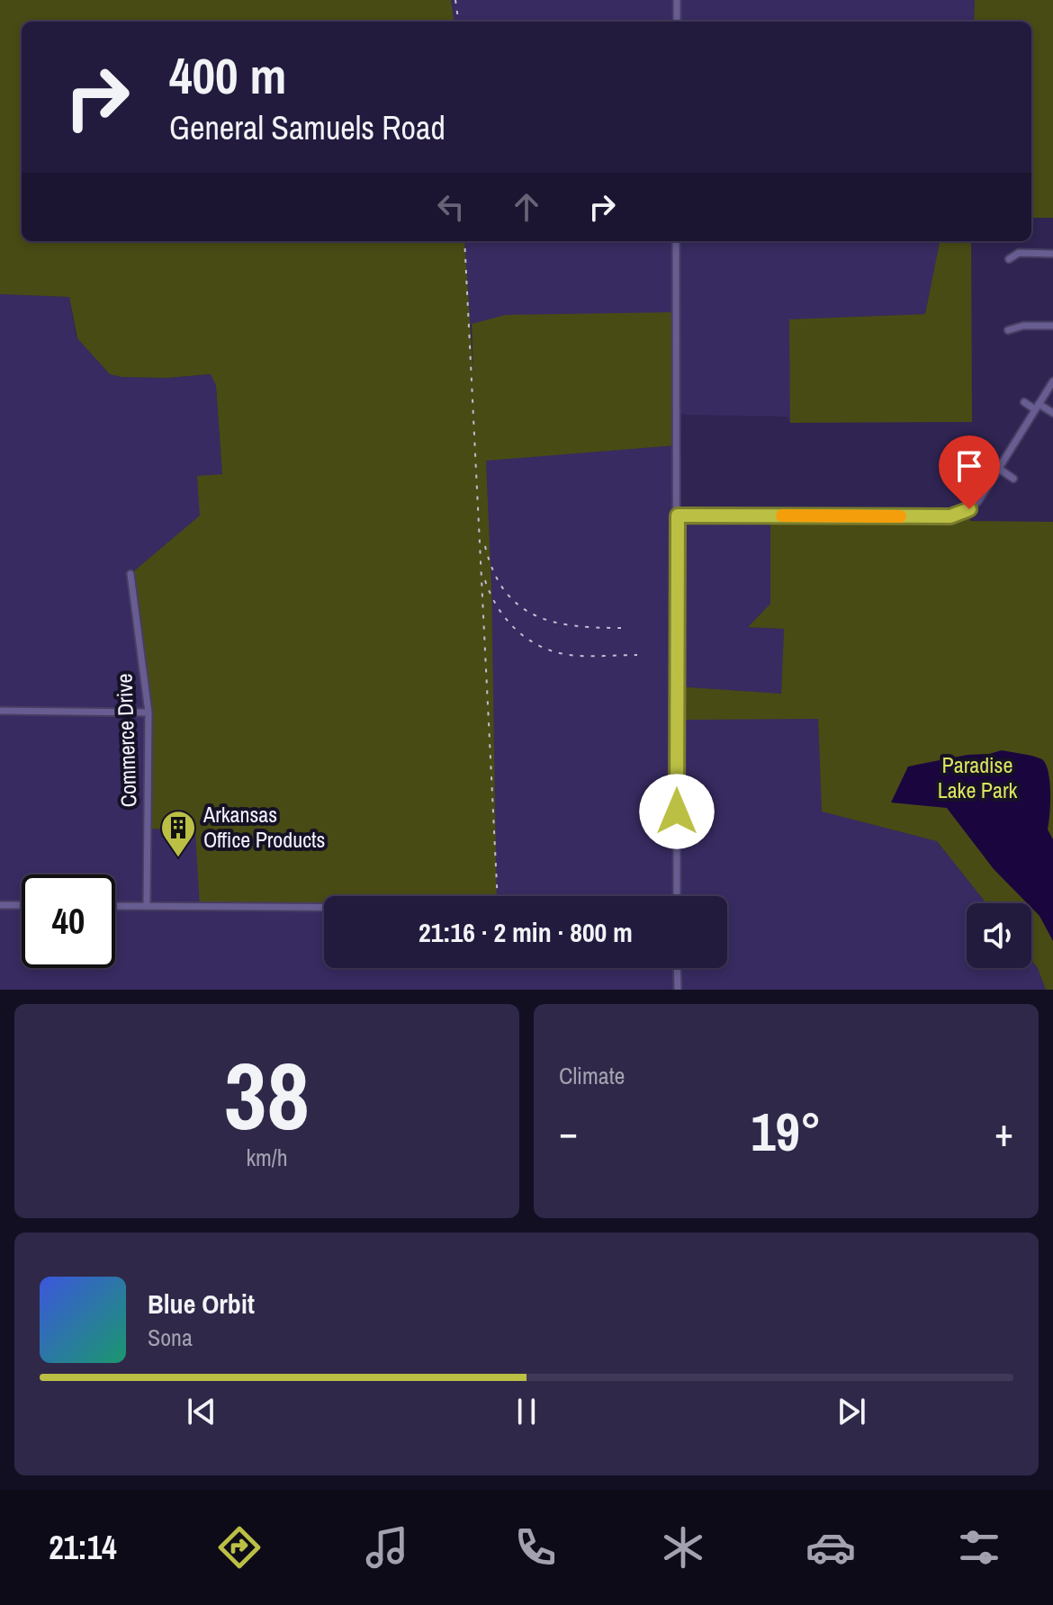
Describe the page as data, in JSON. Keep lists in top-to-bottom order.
{
  "streets": {
    "street": ["Commerce Drive"]
  },
  "parks": ["Paradise Lake Park"],
  "places": {
    "building": ["Arkansas Office Products"]
  },
  "page": {
    "turn": ["400 m", "General Samuels Road"],
    "limit": "40",
    "trip": "21:16 · 2 min · 800 m",
    "tile": [
      ["38", "km/h"],
      "Climate"
    ],
    "heat": ["−", "19°", "+"],
    "song": ["Blue Orbit", "Sona"],
    "tabs": "21:14"
  }
}
